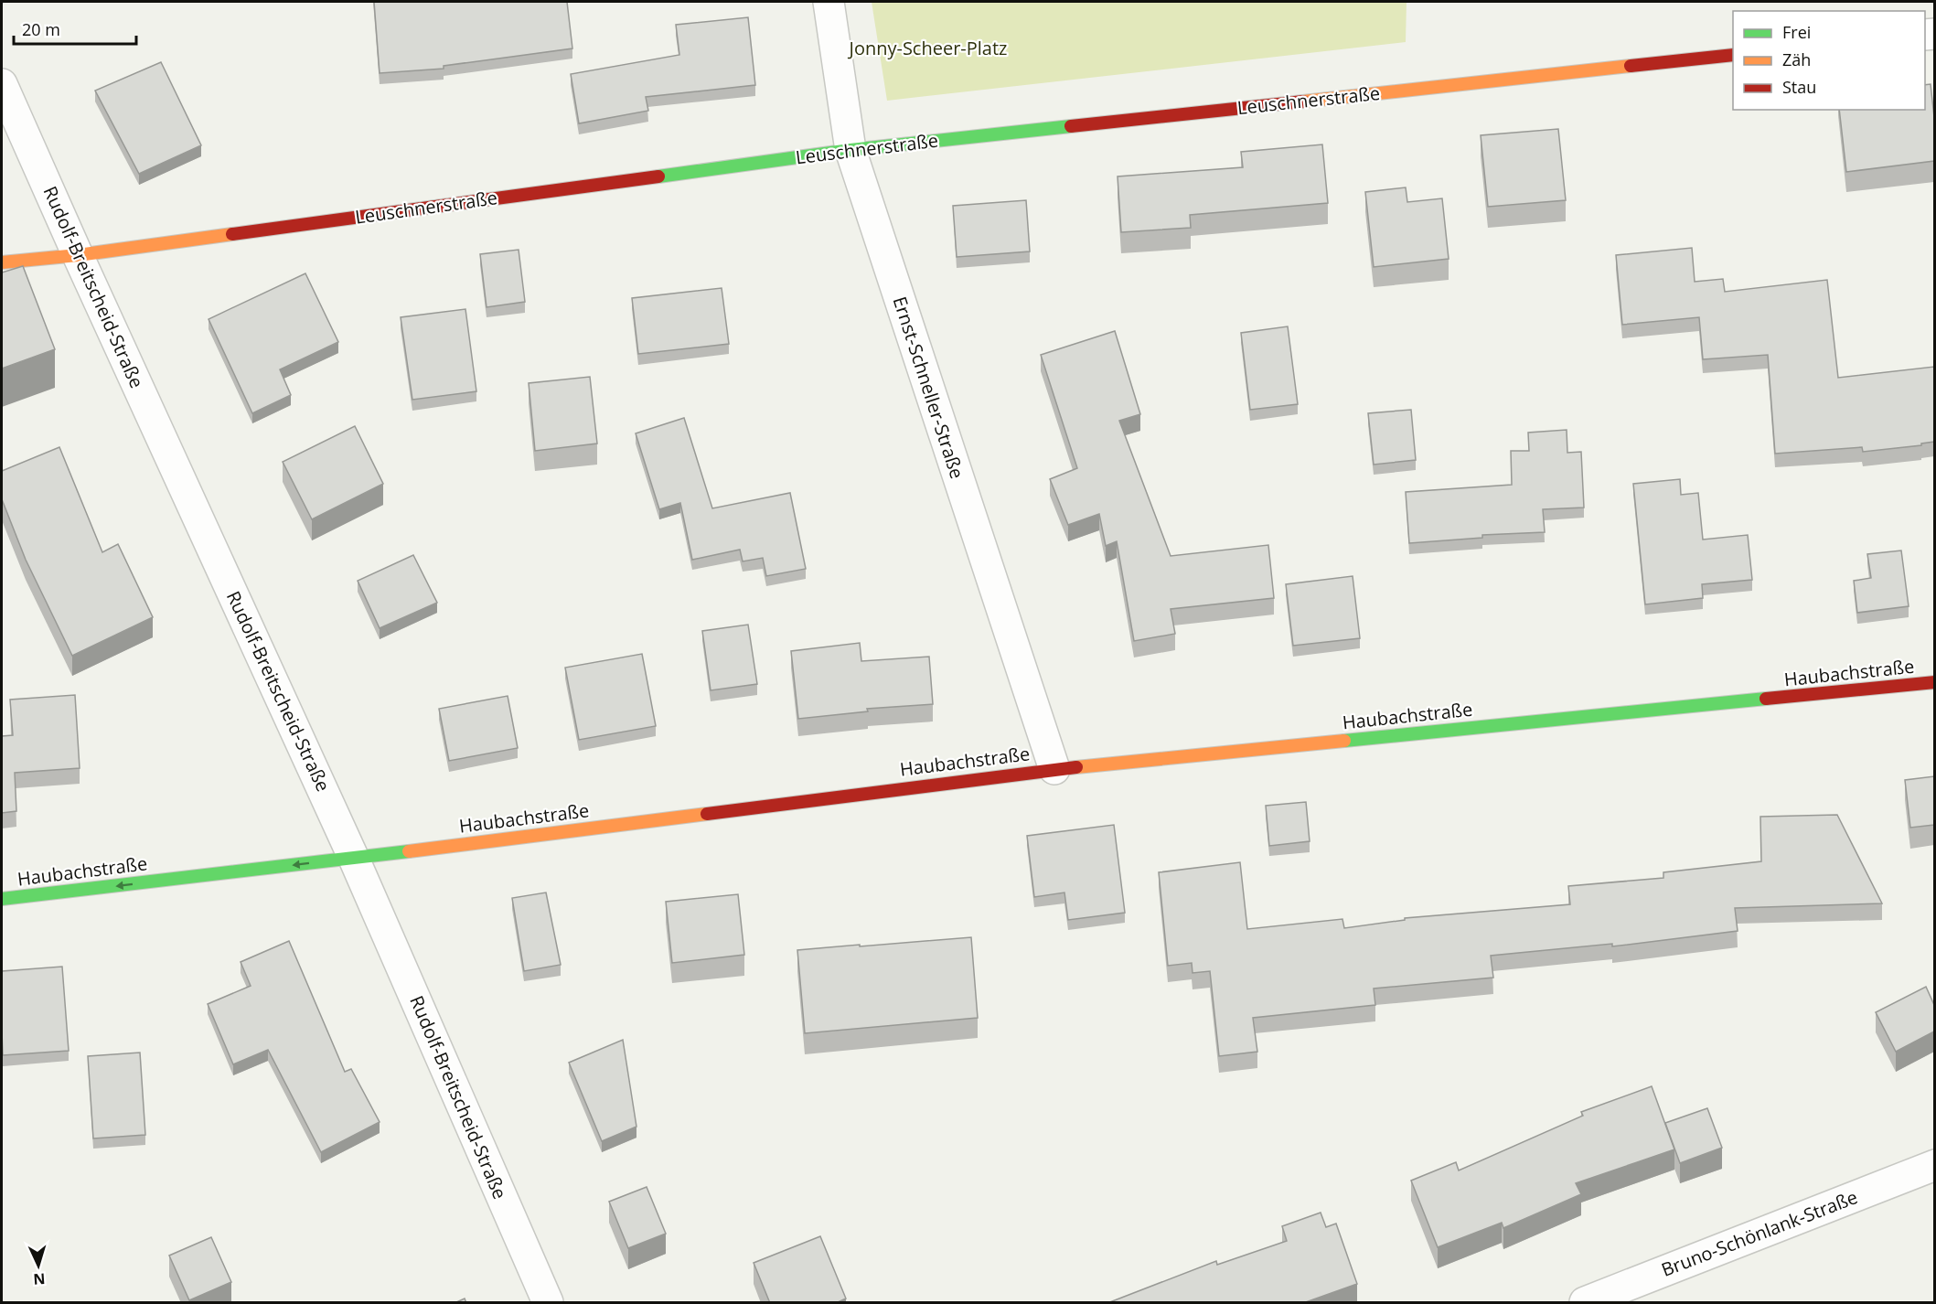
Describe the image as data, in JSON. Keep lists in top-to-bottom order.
{
  "streets": {
    "street": [
      "Leuschnerstraße",
      "Rudolf-Breitscheid-Straße",
      "Ernst-Schneller-Straße",
      "Haubachstraße",
      "Bruno-Schönlank-Straße"
    ]
  },
  "crossings": [
    ["Leuschnerstraße", "Rudolf-Breitscheid-Straße"],
    ["Leuschnerstraße", "Ernst-Schneller-Straße"],
    ["Rudolf-Breitscheid-Straße", "Haubachstraße"],
    ["Ernst-Schneller-Straße", "Haubachstraße"]
  ],
  "parks": ["Jonny-Scheer-Platz"],
  "legend": ["Frei", "Zäh", "Stau"],
  "scale_bar": "20 m",
  "north": "bottom"
}
